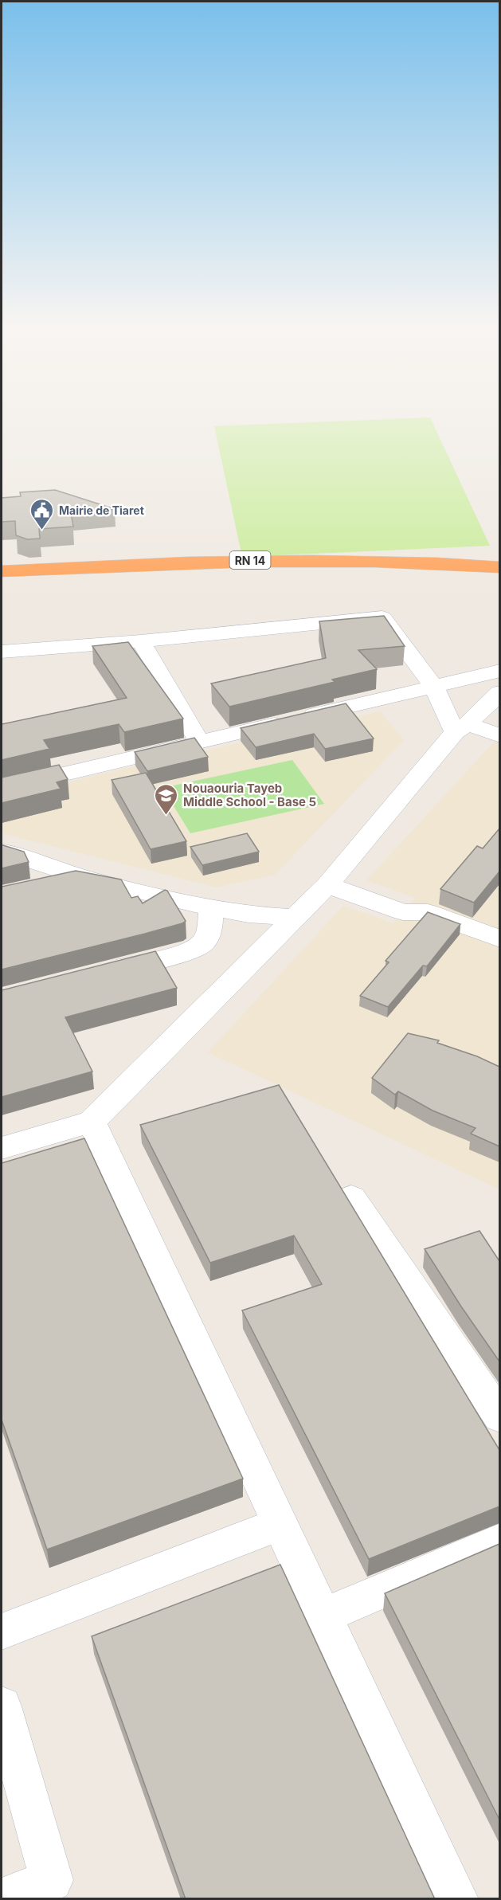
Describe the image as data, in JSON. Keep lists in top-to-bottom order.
{
  "streets": {
    "highway": ["RN 14"]
  },
  "places": {
    "public building": ["Mairie de Tiaret"],
    "school or university": ["Nouaouria Tayeb Middle School - Base 5"]
  }
}
